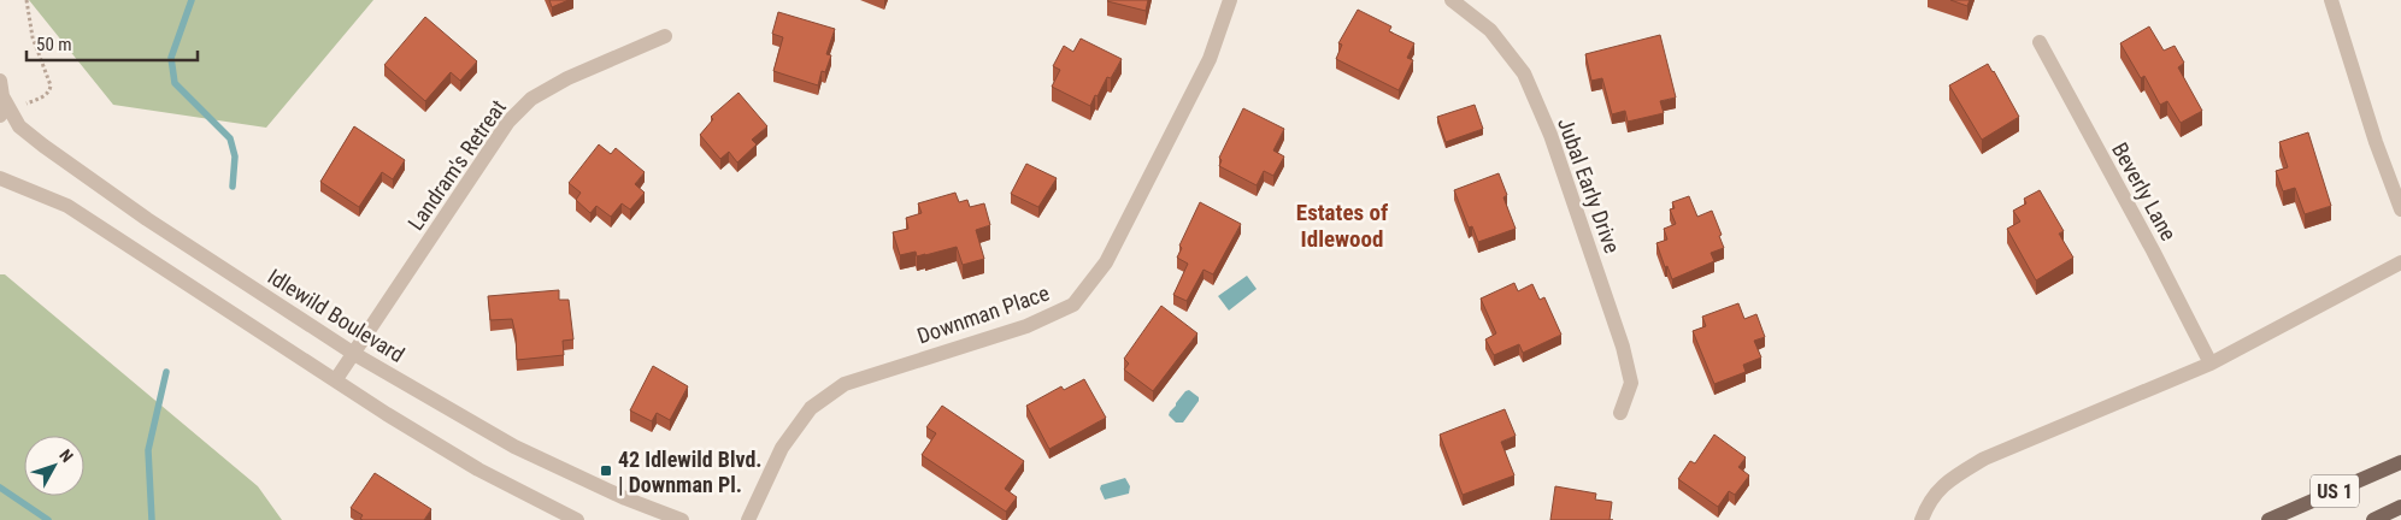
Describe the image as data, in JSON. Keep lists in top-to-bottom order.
{
  "streets": {
    "main road": ["US 1"],
    "street": [
      "Landram's Retreat",
      "Jubal Early Drive",
      "Beverly Lane",
      "Downman Place",
      "Idlewild Boulevard"
    ]
  },
  "crossings": [
    ["Landram's Retreat", "Idlewild Boulevard"]
  ],
  "districts": ["Estates of Idlewood"],
  "places": {
    "transit": ["42 Idlewild Blvd. | Downman Pl."]
  },
  "scale_bar": "50 m",
  "north": "top right"
}
